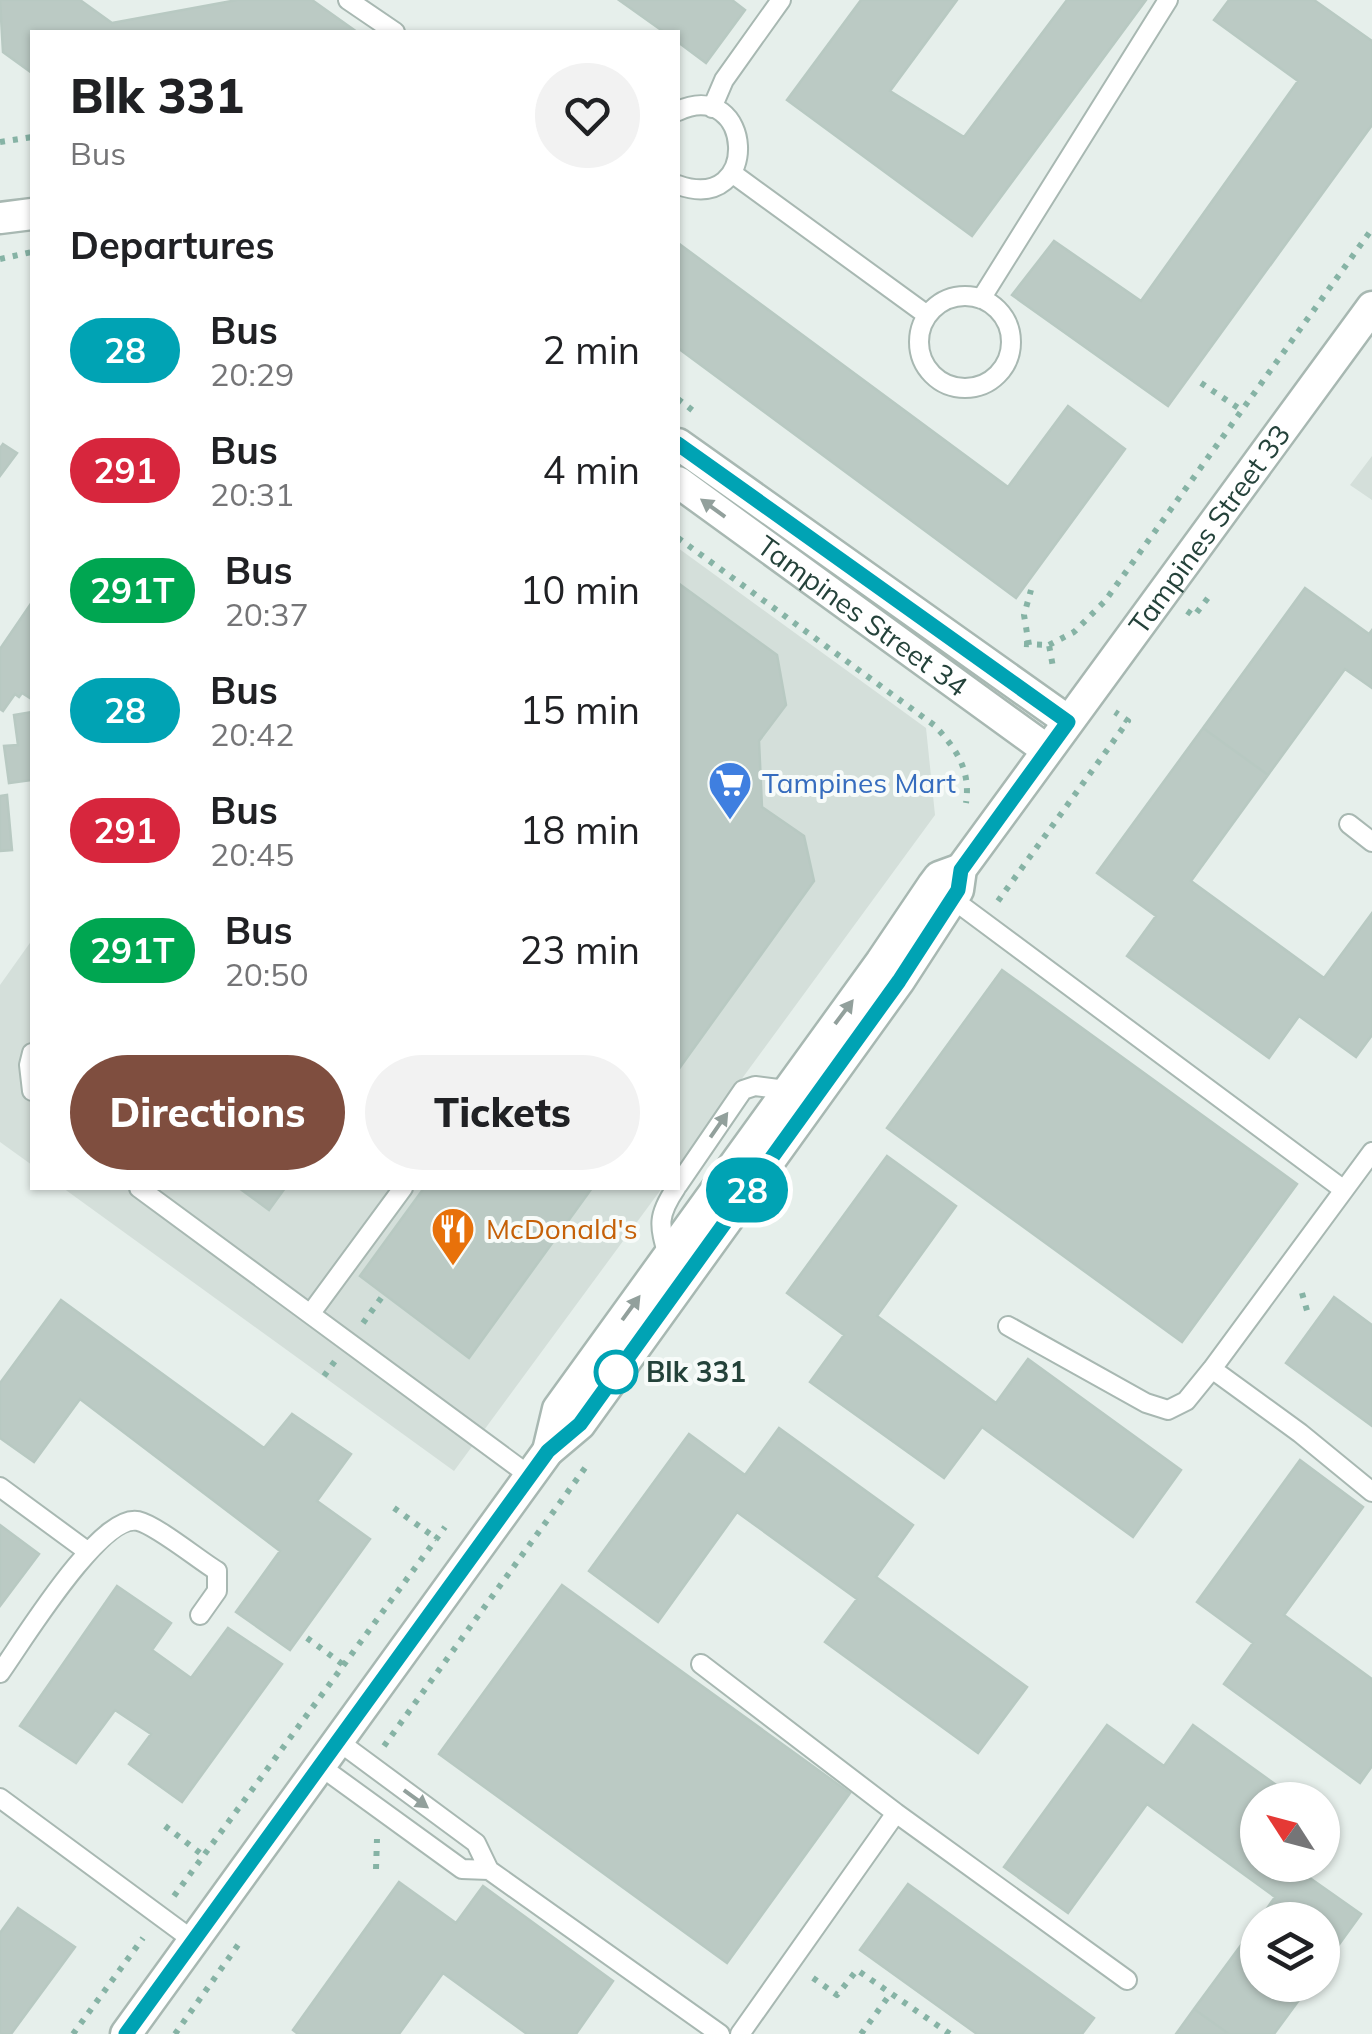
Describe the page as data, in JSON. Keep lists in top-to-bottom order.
{
  "streets": {
    "street": ["Tampines Street 33", "Tampines Street 34"]
  },
  "crossings": [
    ["Tampines Street 33", "Tampines Street 34"]
  ],
  "places": {
    "supermarket": ["Tampines Mart"],
    "restaurant": ["McDonald's"],
    "other": ["Blk 331"]
  },
  "lines": ["bus line 28"],
  "north": "top left",
  "page": {
    "on_map": "28",
    "heading": [
      ["Blk 331", "Bus"],
      "Departures"
    ],
    "list": [
      {
        "mark": "28",
        "name": "Bus",
        "note": "20:29",
        "value": "2 min"
      },
      {
        "mark": "291",
        "name": "Bus",
        "note": "20:31",
        "value": "4 min"
      },
      {
        "mark": "291T",
        "name": "Bus",
        "note": "20:37",
        "value": "10 min"
      },
      {
        "mark": "28",
        "name": "Bus",
        "note": "20:42",
        "value": "15 min"
      },
      {
        "mark": "291",
        "name": "Bus",
        "note": "20:45",
        "value": "18 min"
      },
      {
        "mark": "291T",
        "name": "Bus",
        "note": "20:50",
        "value": "23 min"
      }
    ],
    "buttons": ["Directions", "Tickets"]
  }
}
